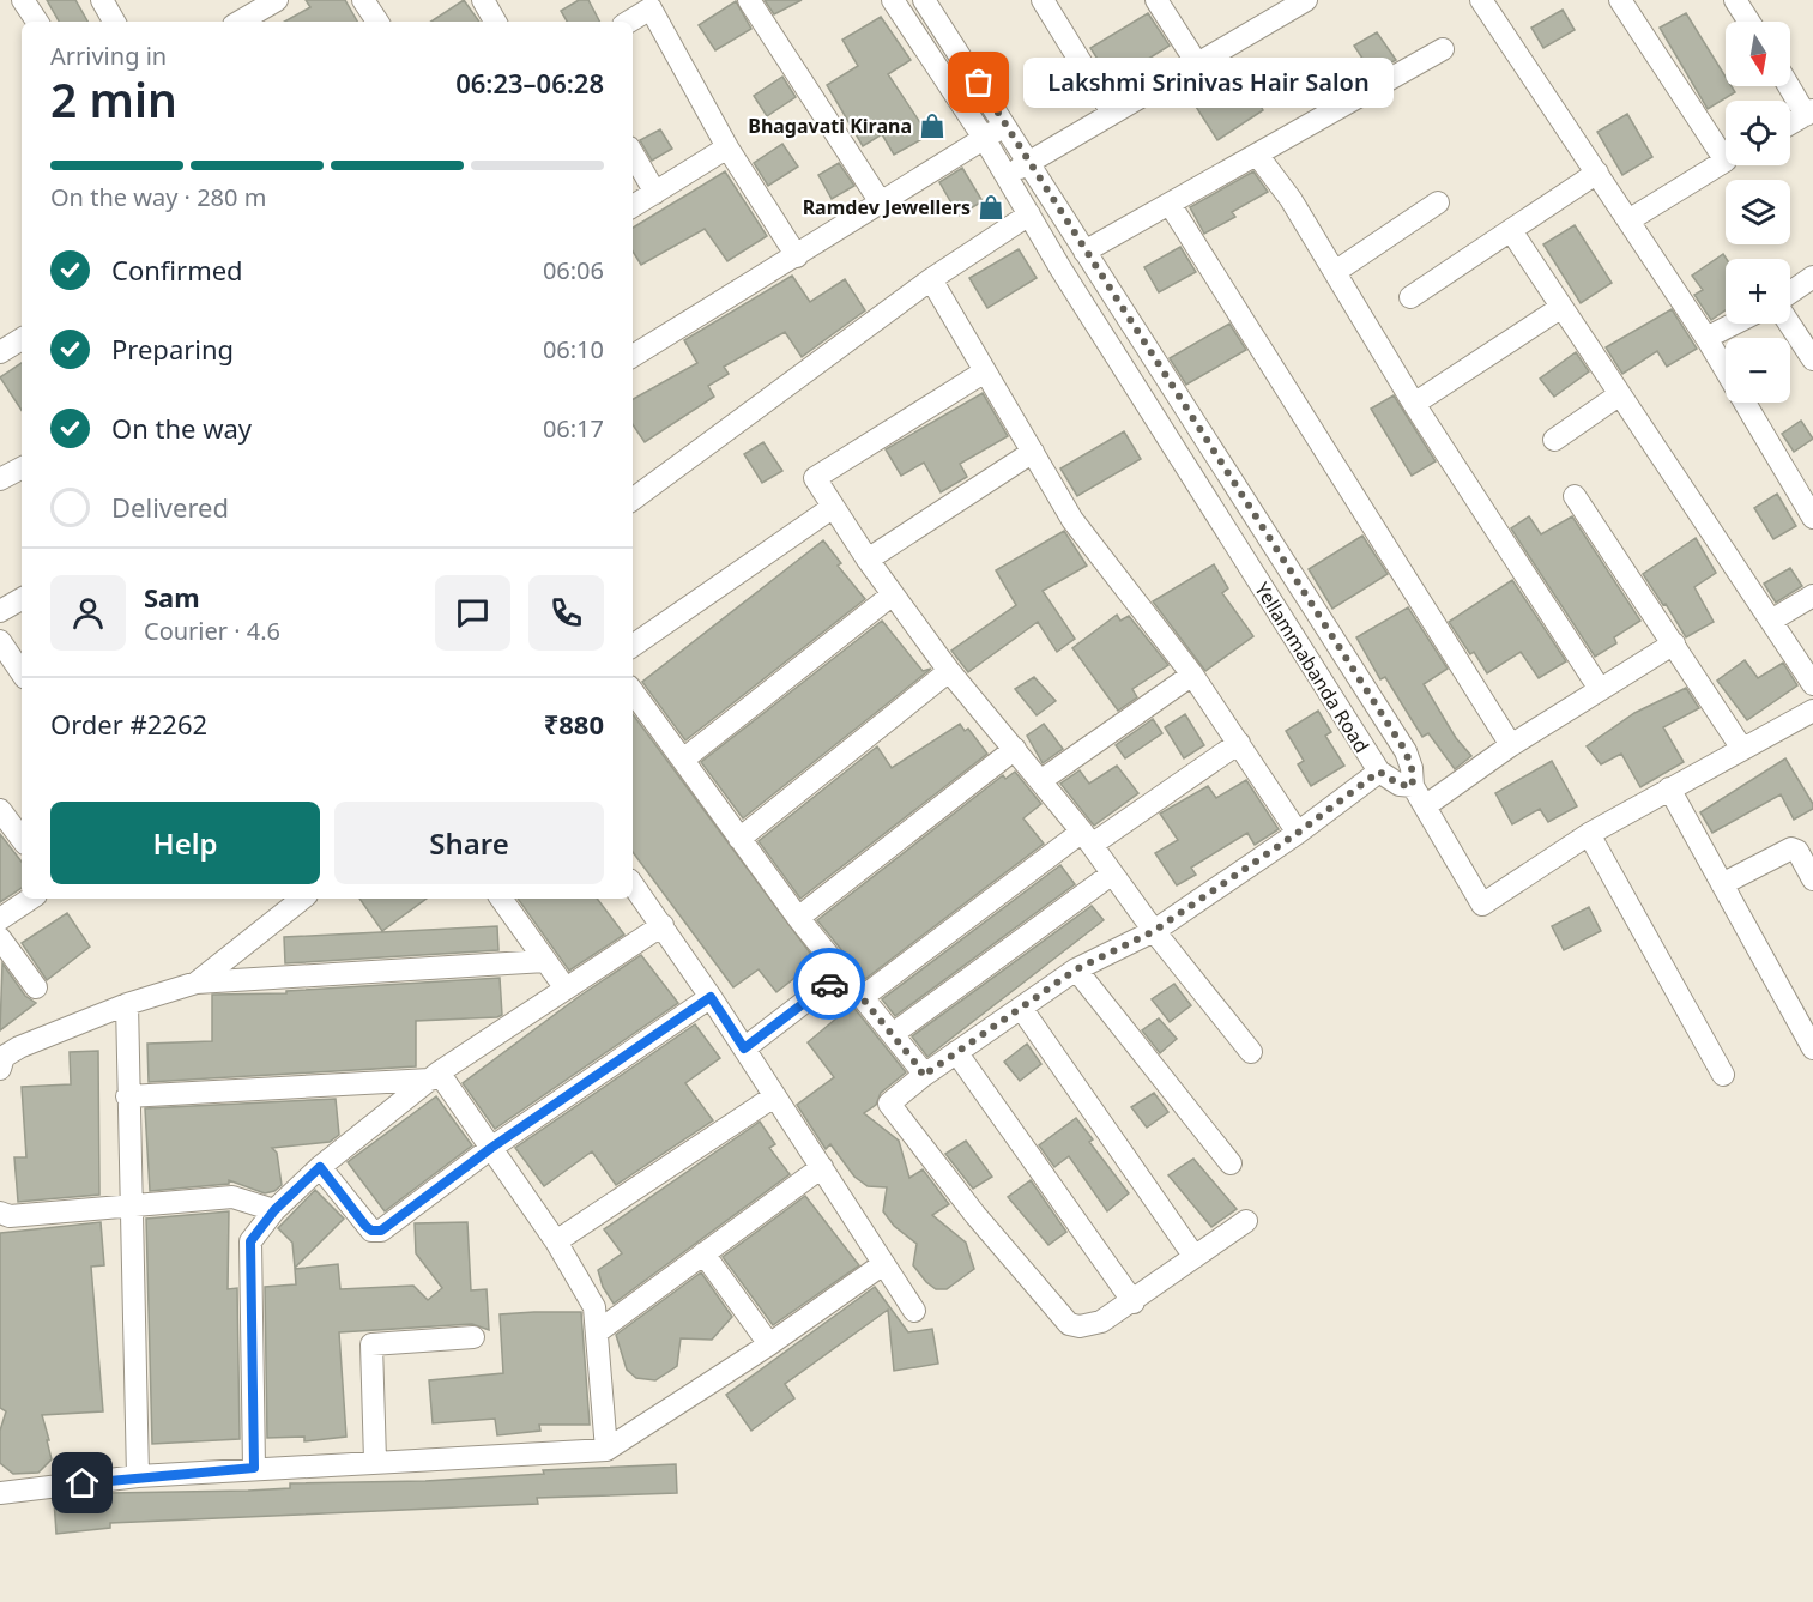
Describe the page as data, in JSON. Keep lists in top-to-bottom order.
{
  "streets": {
    "street": ["Yellammabanda Road"]
  },
  "places": {
    "other": ["Lakshmi Srinivas Hair Salon"],
    "shop": ["Bhagavati Kirana", "Ramdev Jewellers"]
  },
  "north": "bottom",
  "page": {
    "map_buttons": ["+", "−"],
    "heading": ["2 min", "Arriving in", "06:23–06:28"],
    "panel": [
      "Sam",
      "Courier · 4.6",
      "Order #2262",
      "₹880"
    ],
    "bubble": "Lakshmi Srinivas Hair Salon",
    "bar": "On the way · 280 m",
    "list": [
      ["Confirmed", "06:06"],
      ["Preparing", "06:10"],
      ["On the way", "06:17"],
      "Delivered"
    ],
    "buttons": ["Help", "Share"]
  }
}
